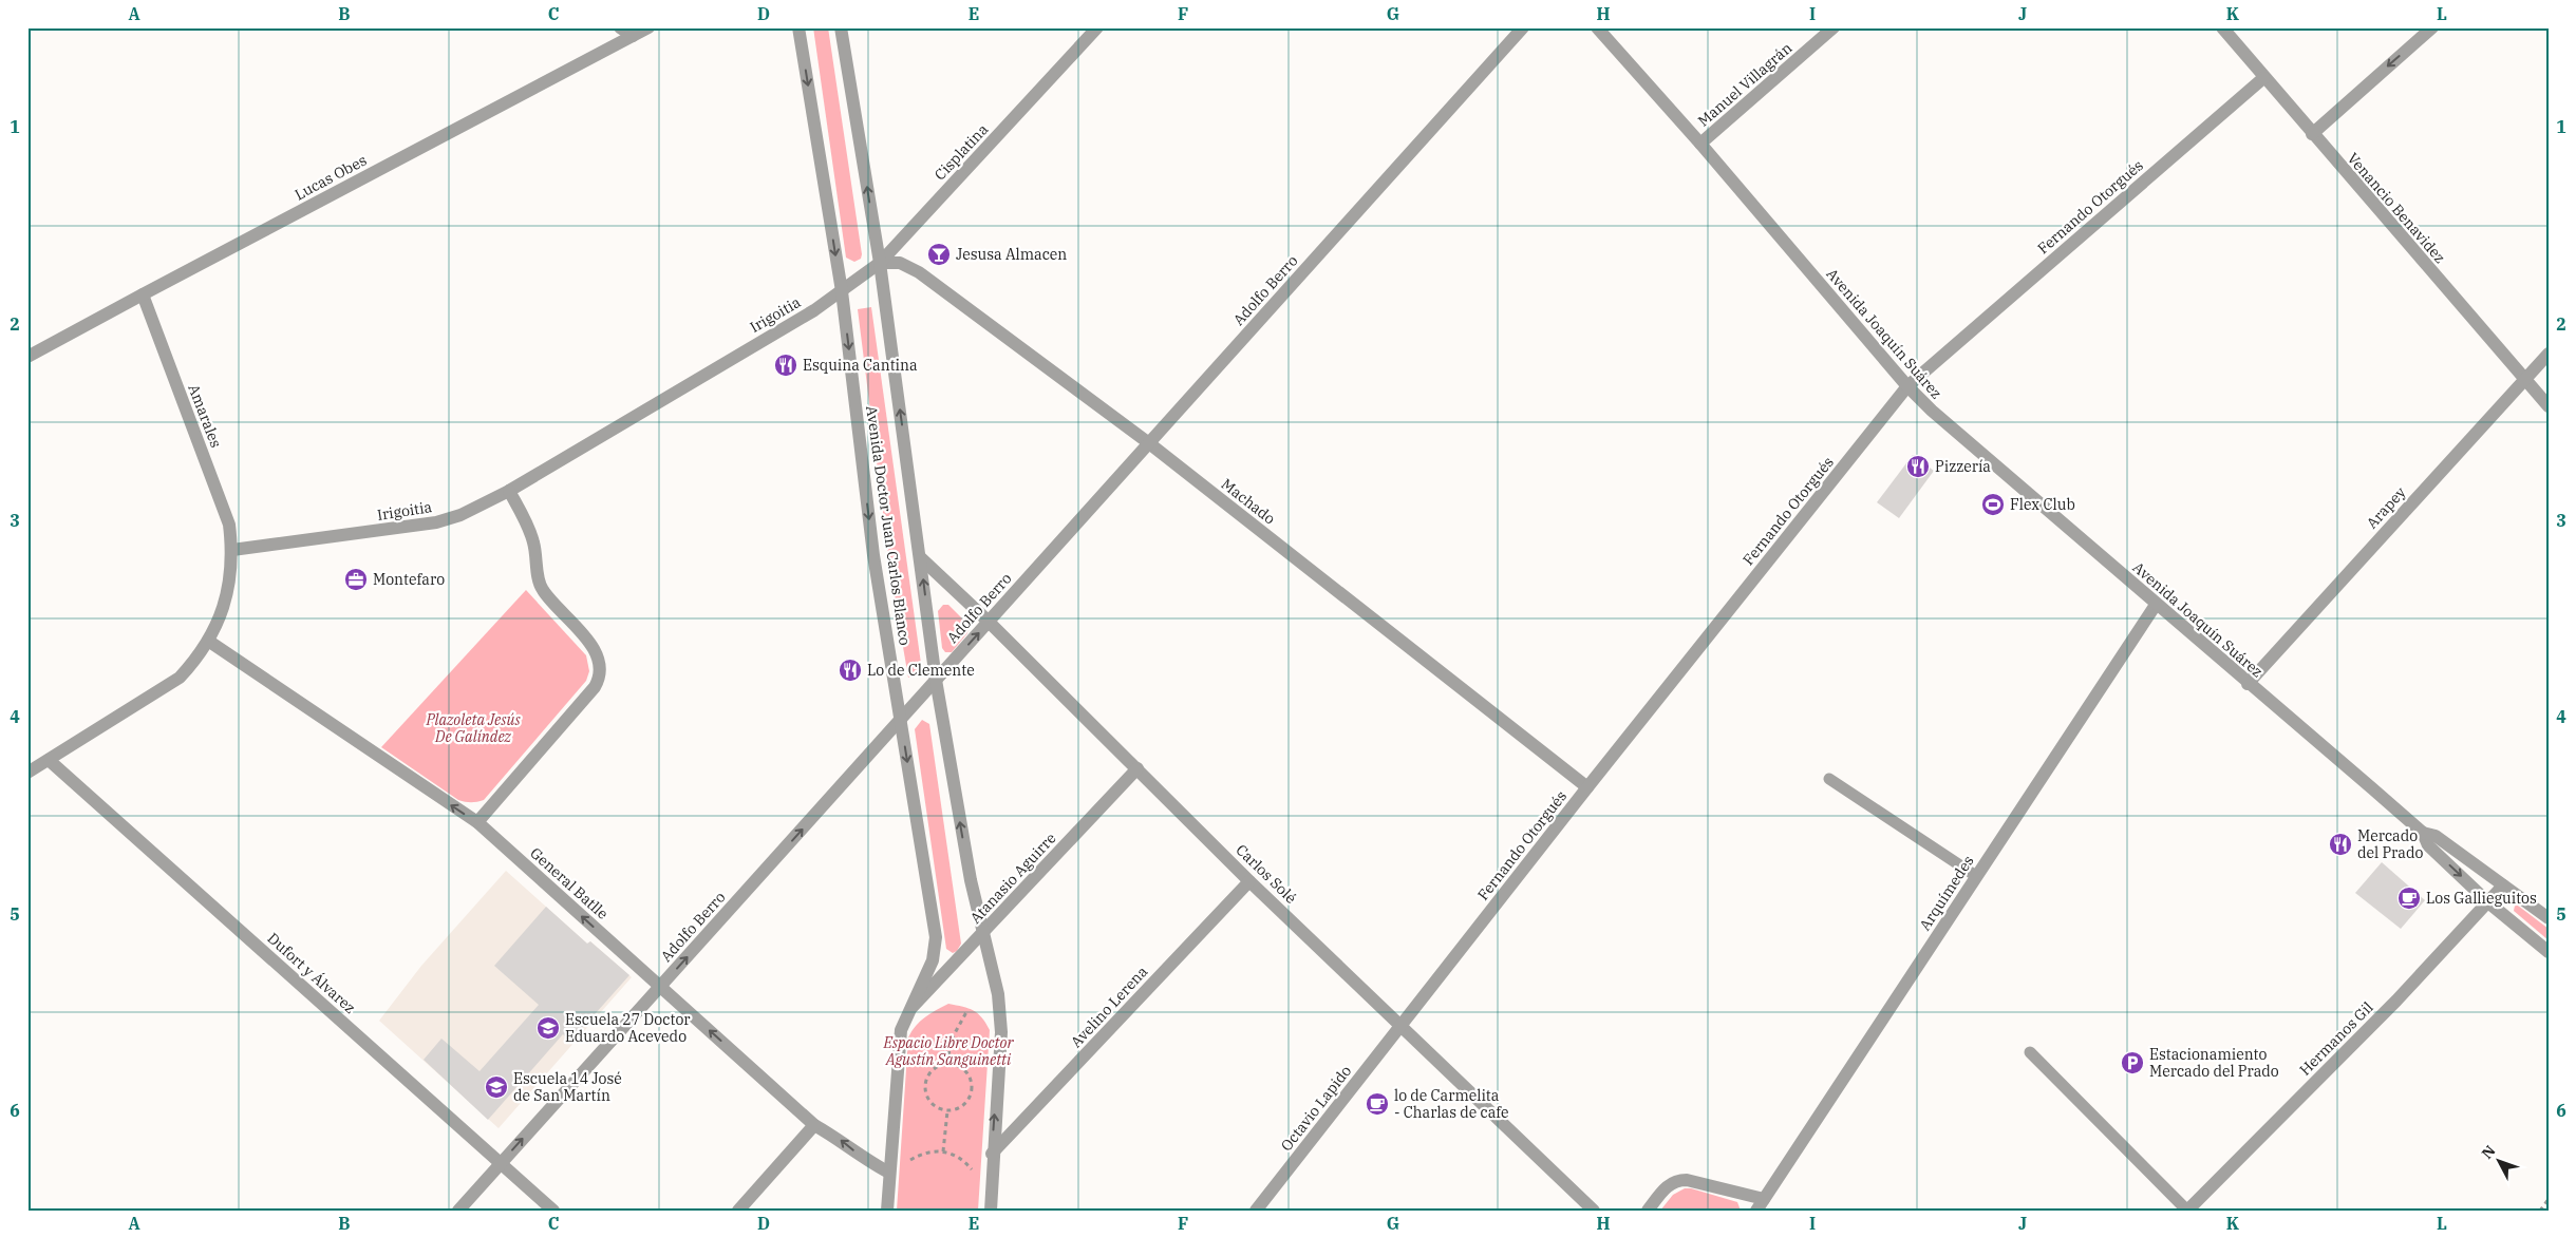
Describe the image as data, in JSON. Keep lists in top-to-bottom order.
{
  "streets": {
    "street": [
      "Manuel Villagrán",
      "Cisplatina",
      "Lucas Obes",
      "Fernando Otorgués",
      "Venancio Benavidez",
      "Adolfo Berro",
      "Irigoitia",
      "Avenida Joaquín Suárez",
      "Amarales",
      "Machado",
      "Arapey",
      "Avenida Doctor Juan Carlos Blanco",
      "Carlos Solé",
      "Atanasio Aguirre",
      "General Batlle",
      "Arquímedes",
      "Dufort y Álvarez",
      "Avelino Lerena",
      "Hermanos Gil",
      "Octavio Lapido"
    ]
  },
  "crossings": [
    ["Manuel Villagrán", "Avenida Joaquín Suárez"],
    ["Cisplatina", "Irigoitia"],
    ["Cisplatina", "Machado"],
    ["Cisplatina", "Avenida Doctor Juan Carlos Blanco"],
    ["Lucas Obes", "Amarales"],
    ["Fernando Otorgués", "Venancio Benavidez"],
    ["Fernando Otorgués", "Avenida Joaquín Suárez"],
    ["Fernando Otorgués", "Machado"],
    ["Fernando Otorgués", "Carlos Solé"],
    ["Fernando Otorgués", "Octavio Lapido"],
    ["Venancio Benavidez", "Arapey"],
    ["Adolfo Berro", "Machado"],
    ["Adolfo Berro", "Avenida Doctor Juan Carlos Blanco"],
    ["Adolfo Berro", "Carlos Solé"],
    ["Adolfo Berro", "General Batlle"],
    ["Adolfo Berro", "Dufort y Álvarez"],
    ["Irigoitia", "Amarales"],
    ["Irigoitia", "Avenida Doctor Juan Carlos Blanco"],
    ["Avenida Joaquín Suárez", "Arapey"],
    ["Avenida Joaquín Suárez", "Arquímedes"],
    ["Avenida Joaquín Suárez", "Hermanos Gil"],
    ["Machado", "Avenida Doctor Juan Carlos Blanco"],
    ["Avenida Doctor Juan Carlos Blanco", "Carlos Solé"],
    ["Avenida Doctor Juan Carlos Blanco", "Atanasio Aguirre"],
    ["Avenida Doctor Juan Carlos Blanco", "General Batlle"],
    ["Avenida Doctor Juan Carlos Blanco", "Avelino Lerena"],
    ["Carlos Solé", "Atanasio Aguirre"],
    ["Carlos Solé", "Avelino Lerena"],
    ["Carlos Solé", "Octavio Lapido"]
  ],
  "one_way": ["Adolfo Berro", "General Batlle"],
  "parks": ["Plazoleta Jesús De Galíndez", "Espacio Libre Doctor Agustín Sanguinetti"],
  "places": {
    "bar": ["Jesusa Almacen"],
    "restaurant": [
      "Esquina Cantina",
      "Pizzería",
      "Lo de Clemente",
      "Mercado del Prado"
    ],
    "sports": ["Flex Club"],
    "office": ["Montefaro"],
    "cafe": ["Los Gallieguitos", "lo de Carmelita - Charlas de cafe"],
    "school or university": ["Escuela 27 Doctor Eduardo Acevedo", "Escuela 14 José de San Martín"],
    "parking": ["Estacionamiento Mercado del Prado"]
  },
  "north": "top left",
  "grid": {
    "columns": [
      "A",
      "B",
      "C",
      "D",
      "E",
      "F",
      "G",
      "H",
      "I",
      "J",
      "K",
      "L"
    ],
    "rows": [
      "1",
      "2",
      "3",
      "4",
      "5",
      "6"
    ]
  }
}
